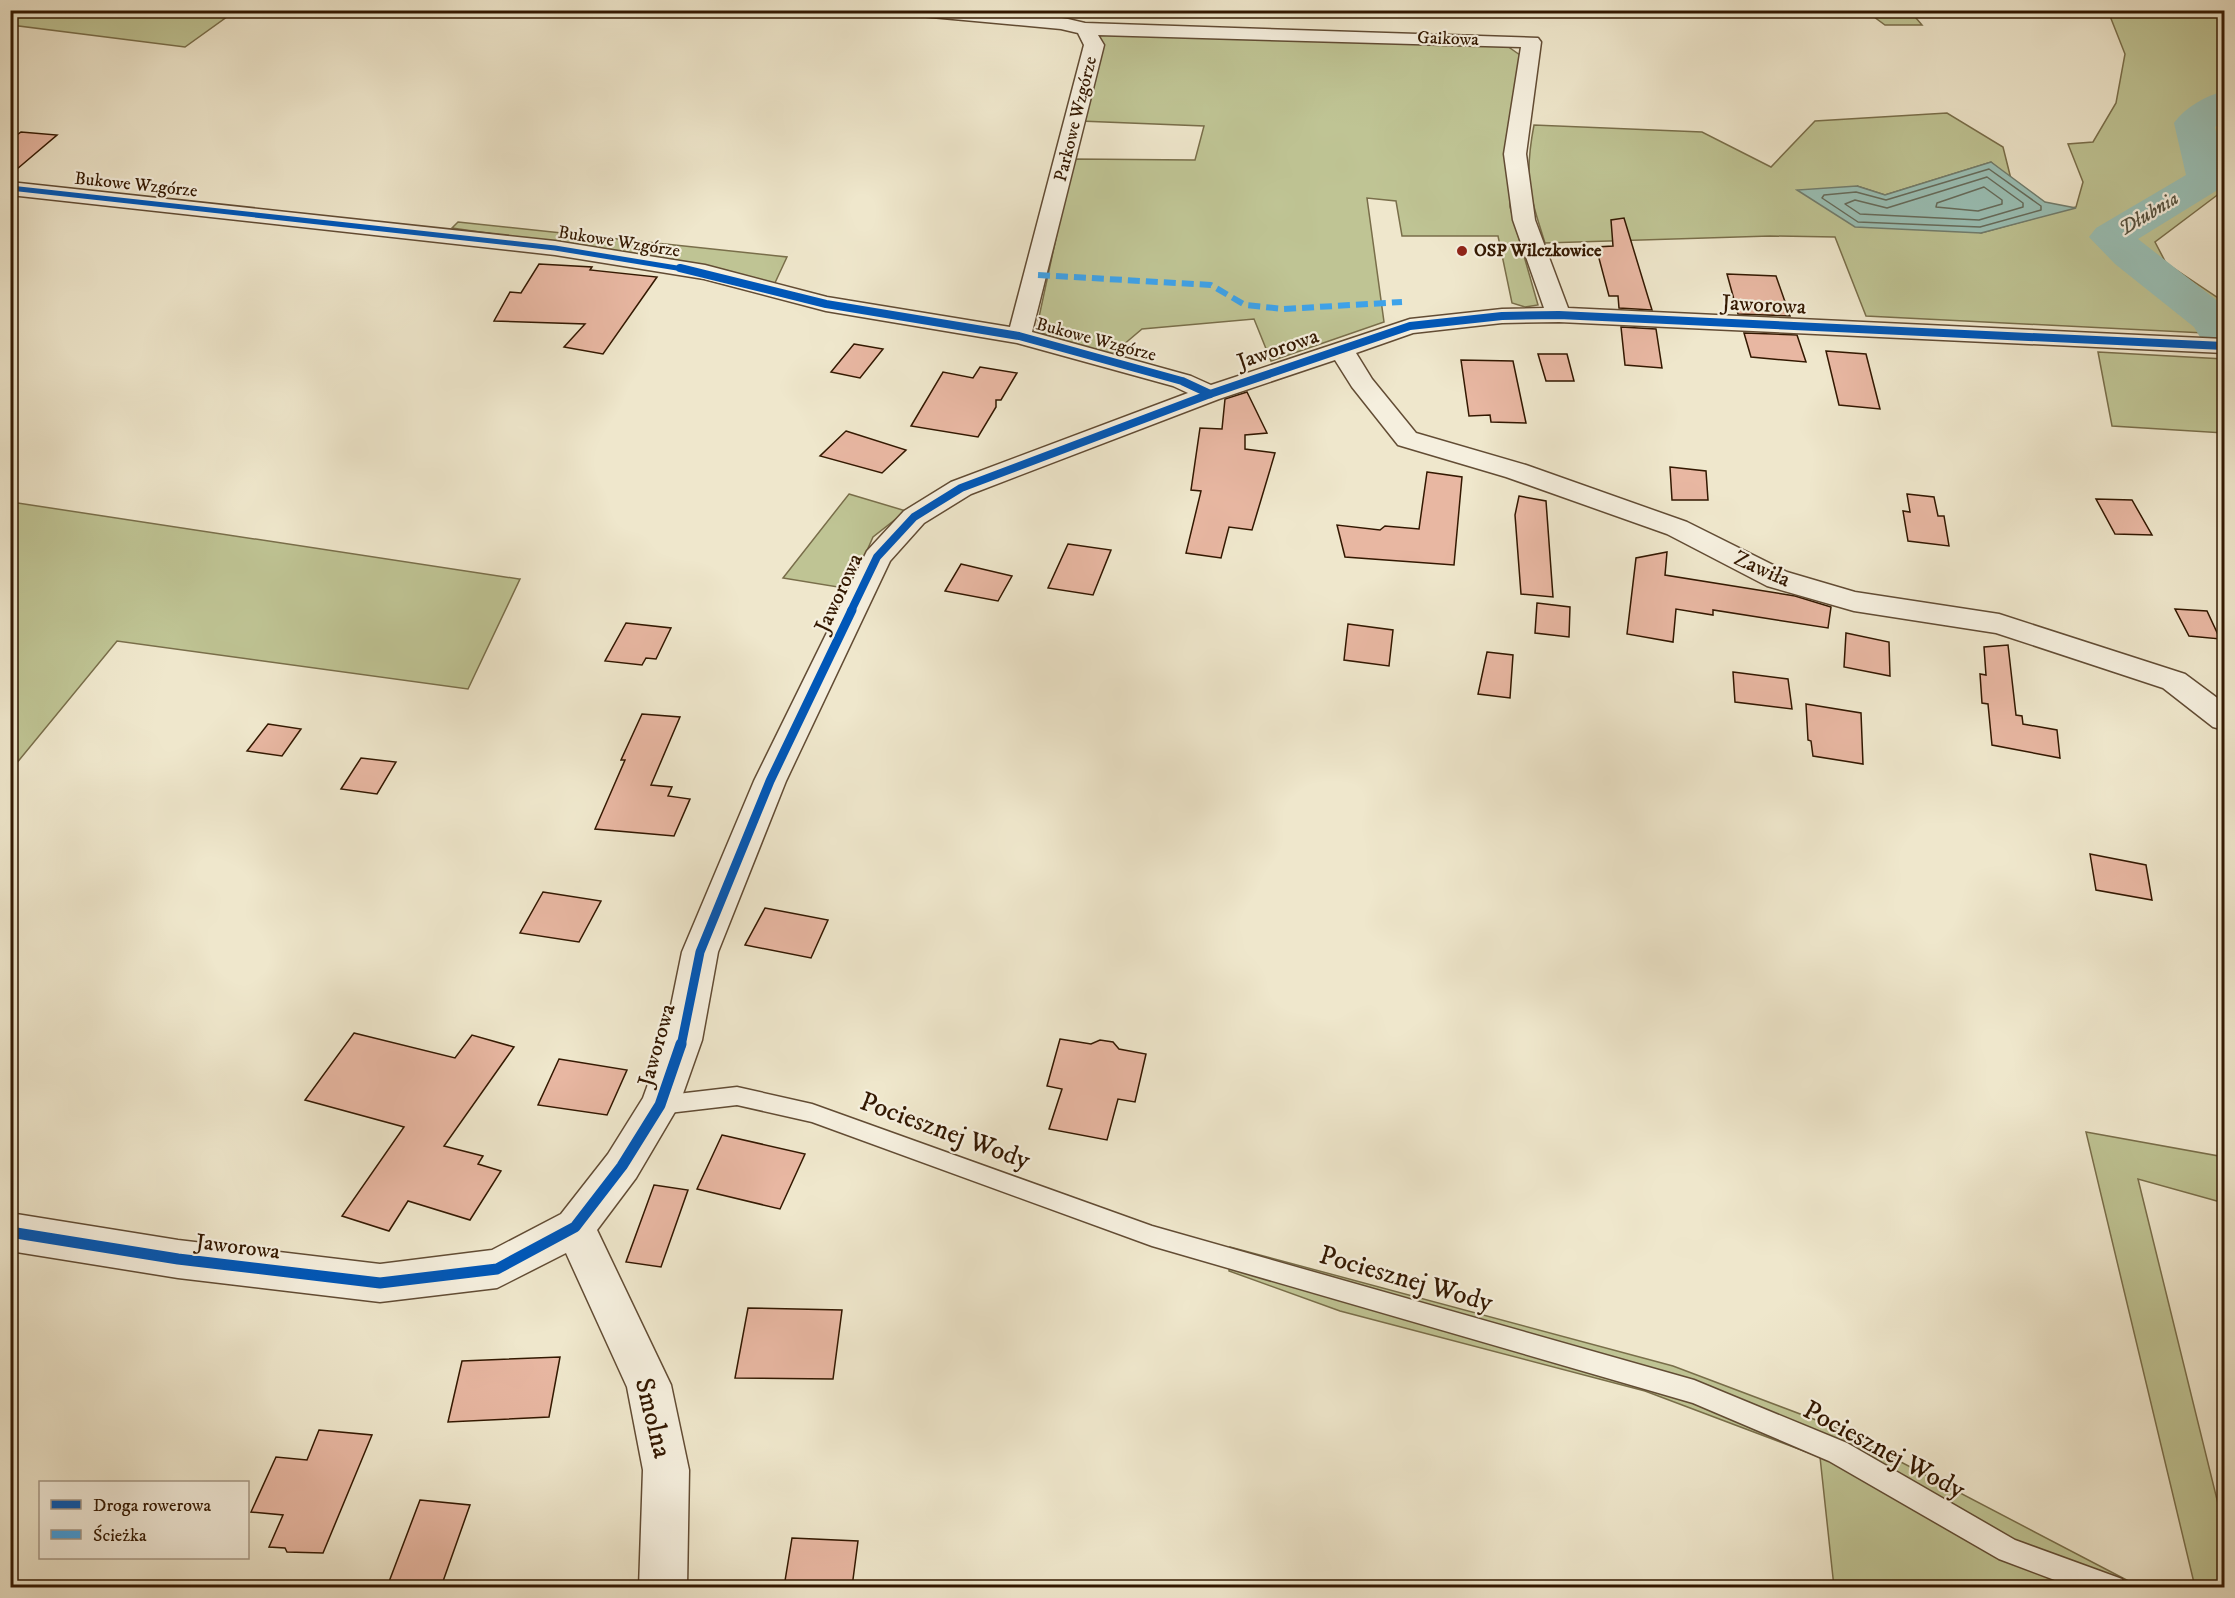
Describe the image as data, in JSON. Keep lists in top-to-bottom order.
{
  "streets": {
    "street": [
      "Gaikowa",
      "Parkowe Wzgórze",
      "Bukowe Wzgórze",
      "Jaworowa",
      "Zawiła",
      "Smolna"
    ],
    "lane": ["Pociesznej Wody"]
  },
  "crossings": [
    ["Gaikowa", "Parkowe Wzgórze"],
    ["Gaikowa", "Jaworowa"],
    ["Parkowe Wzgórze", "Bukowe Wzgórze"],
    ["Bukowe Wzgórze", "Jaworowa"],
    ["Jaworowa", "Zawiła"],
    ["Jaworowa", "Pociesznej Wody"],
    ["Jaworowa", "Smolna"]
  ],
  "water": ["Dłubnia"],
  "places": ["OSP Wilczkowice"],
  "legend": ["Droga rowerowa", "Ścieżka"]
}
